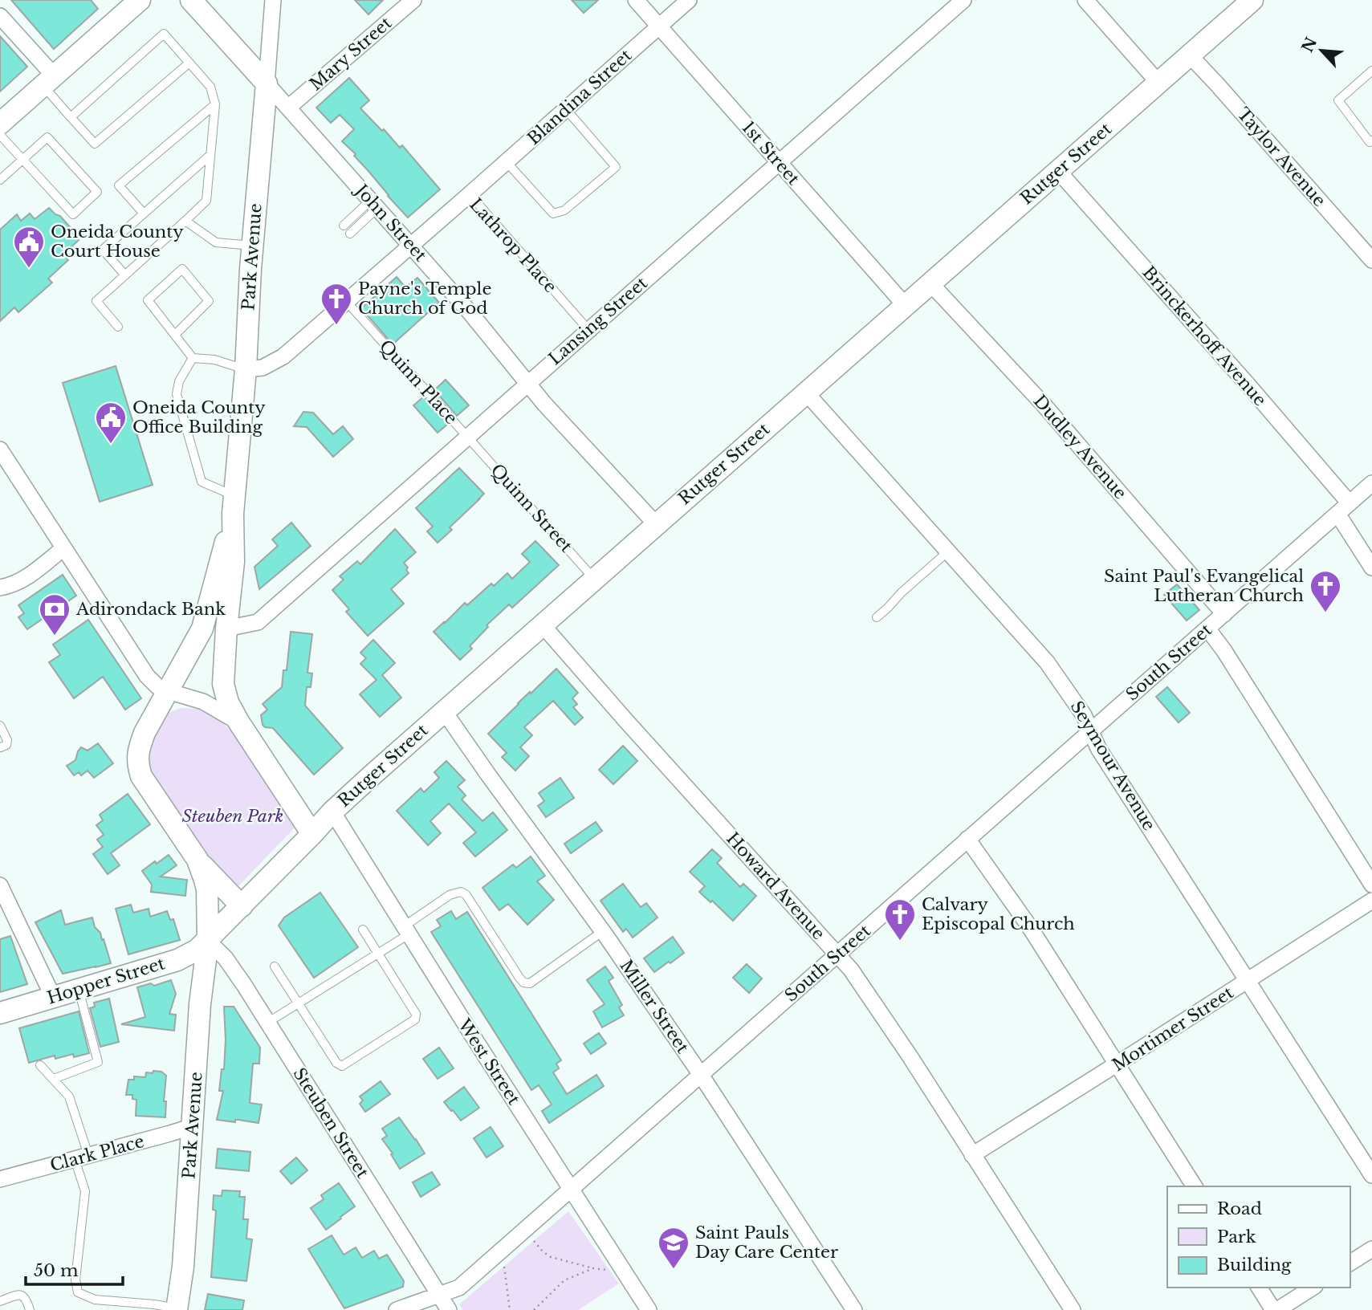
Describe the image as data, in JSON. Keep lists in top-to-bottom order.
{
  "streets": {
    "street": [
      "Mary Street",
      "Blandina Street",
      "1st Street",
      "Taylor Avenue",
      "Rutger Street",
      "John Street",
      "Lathrop Place",
      "Park Avenue",
      "Lansing Street",
      "Brinckerhoff Avenue",
      "Dudley Avenue",
      "South Street",
      "Seymour Avenue",
      "Howard Avenue",
      "Hopper Street",
      "Miller Street",
      "Mortimer Street",
      "West Street",
      "Steuben Street",
      "Clark Place"
    ],
    "lane": ["Quinn Place", "Quinn Street"]
  },
  "crossings": [
    ["Mary Street", "John Street"],
    ["Blandina Street", "1st Street"],
    ["Blandina Street", "Lathrop Place"],
    ["1st Street", "Rutger Street"],
    ["1st Street", "Lansing Street"],
    ["Taylor Avenue", "Rutger Street"],
    ["Rutger Street", "John Street"],
    ["Rutger Street", "Park Avenue"],
    ["Rutger Street", "Brinckerhoff Avenue"],
    ["Rutger Street", "Dudley Avenue"],
    ["Rutger Street", "Quinn Street"],
    ["Rutger Street", "Seymour Avenue"],
    ["Rutger Street", "Howard Avenue"],
    ["Rutger Street", "Hopper Street"],
    ["Rutger Street", "Miller Street"],
    ["Rutger Street", "West Street"],
    ["Rutger Street", "Steuben Street"],
    ["John Street", "Lathrop Place"],
    ["John Street", "Park Avenue"],
    ["John Street", "Lansing Street"],
    ["Lathrop Place", "Lansing Street"],
    ["Park Avenue", "Lansing Street"],
    ["Park Avenue", "Hopper Street"],
    ["Park Avenue", "Steuben Street"],
    ["Park Avenue", "Clark Place"],
    ["Lansing Street", "Quinn Place"],
    ["Lansing Street", "Quinn Street"],
    ["Brinckerhoff Avenue", "South Street"],
    ["Quinn Place", "Quinn Street"],
    ["Dudley Avenue", "South Street"],
    ["South Street", "Seymour Avenue"],
    ["South Street", "Howard Avenue"],
    ["South Street", "Miller Street"],
    ["South Street", "West Street"],
    ["South Street", "Steuben Street"],
    ["Seymour Avenue", "Mortimer Street"],
    ["Howard Avenue", "Mortimer Street"],
    ["Hopper Street", "Steuben Street"]
  ],
  "parks": ["Steuben Park"],
  "places": {
    "public building": ["Oneida County Court House", "Oneida County Office Building"],
    "church": ["Payne's Temple Church of God", "Saint Paul's Evangelical Lutheran Church", "Calvary Episcopal Church"],
    "bank": ["Adirondack Bank"],
    "school or university": ["Saint Pauls Day Care Center"]
  },
  "legend": ["Road", "Park", "Building"],
  "scale_bar": "50 m",
  "north": "top left"
}
